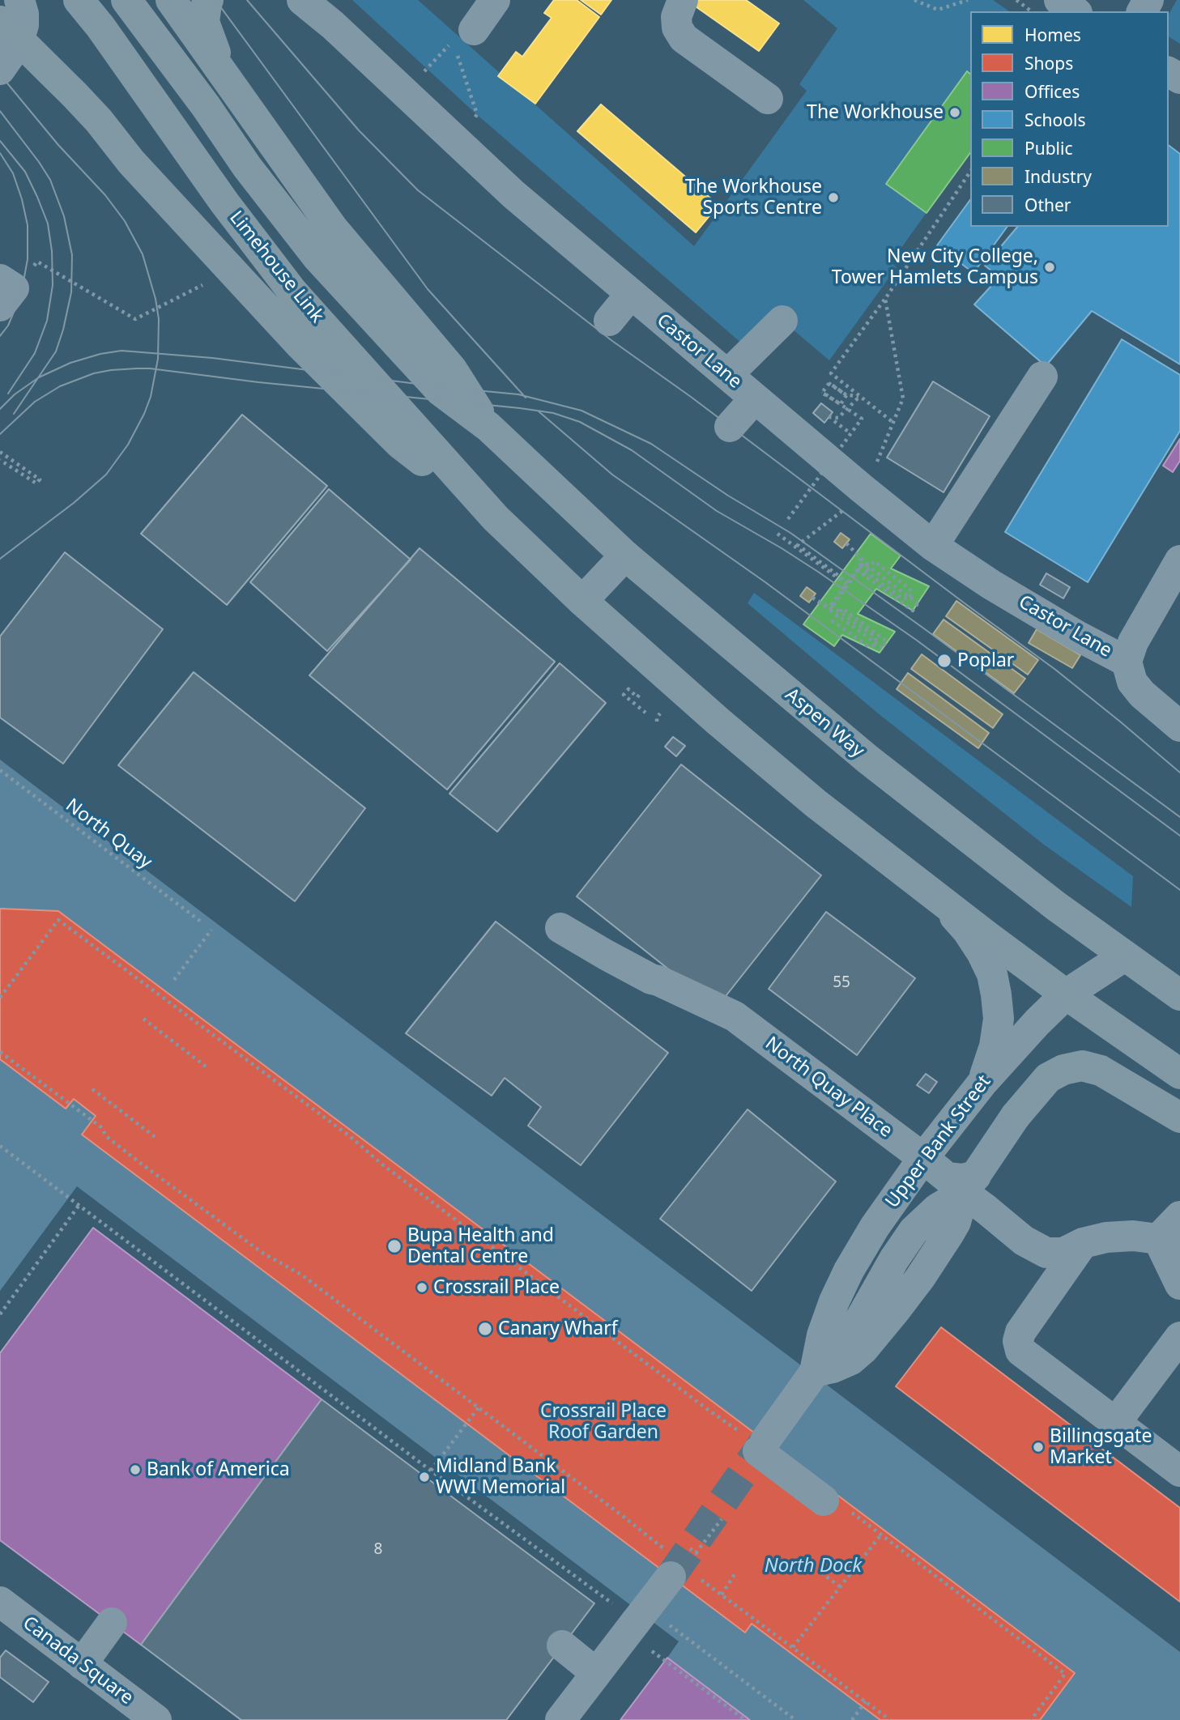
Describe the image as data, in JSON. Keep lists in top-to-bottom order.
{
  "streets": {
    "highway": ["Limehouse Link", "Aspen Way"],
    "street": [
      "Castor Lane",
      "North Quay Place",
      "Upper Bank Street",
      "Canada Square"
    ],
    "path": ["North Quay"]
  },
  "crossings": [
    ["Limehouse Link", "Aspen Way"],
    ["Aspen Way", "Upper Bank Street"],
    ["North Quay Place", "Upper Bank Street"]
  ],
  "water": ["North Dock"],
  "parks": ["Crossrail Place Roof Garden"],
  "places": [
    "The Workhouse",
    "The Workhouse Sports Centre",
    "New City College, Tower Hamlets Campus",
    "Poplar",
    "Bupa Health and Dental Centre",
    "Crossrail Place",
    "Canary Wharf",
    "Billingsgate Market",
    "Bank of America",
    "Midland Bank WWI Memorial"
  ],
  "house_numbers": ["55", "8"],
  "legend": [
    "Homes",
    "Shops",
    "Offices",
    "Schools",
    "Public",
    "Industry",
    "Other"
  ]
}
